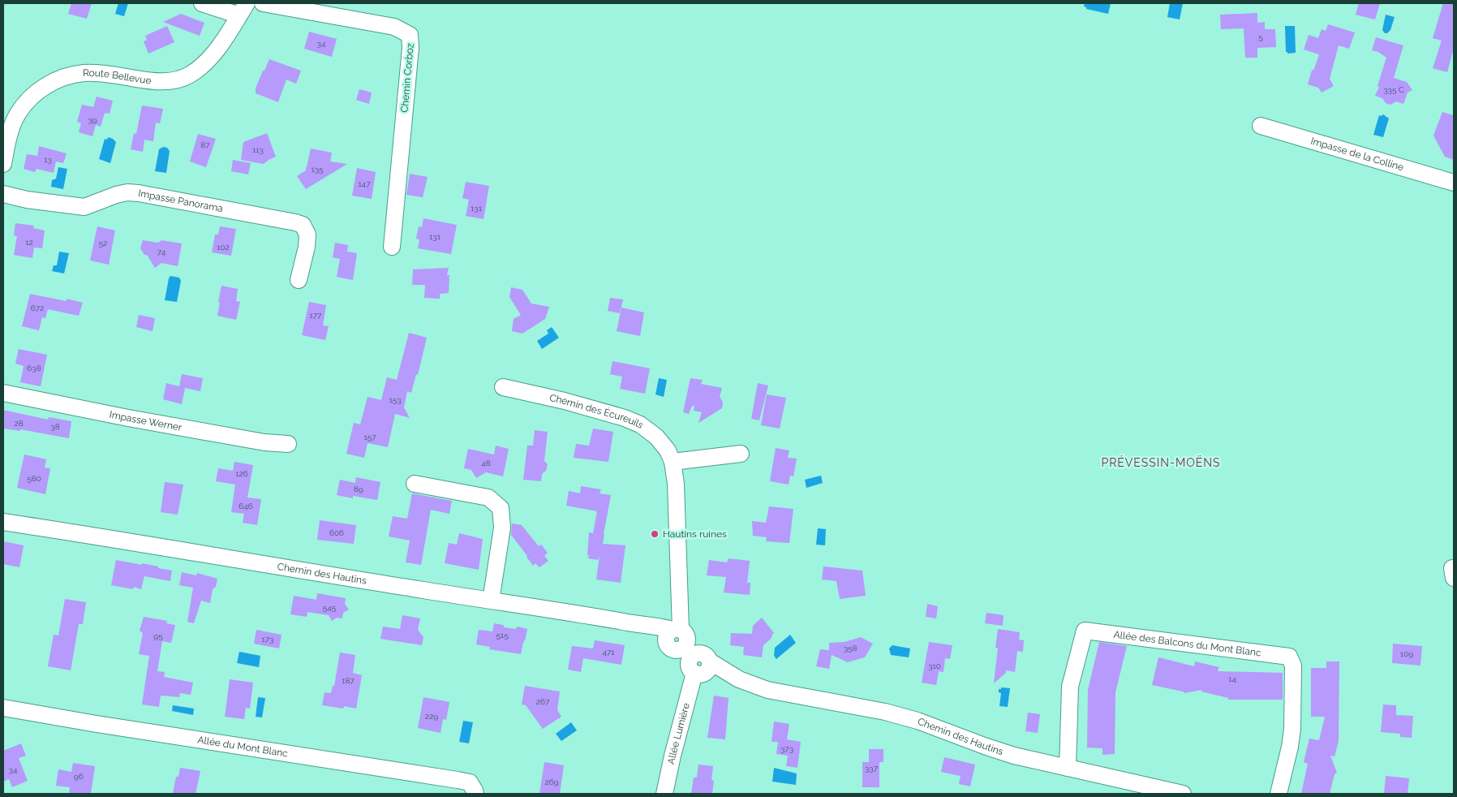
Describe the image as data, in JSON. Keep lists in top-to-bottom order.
{
  "streets": {
    "street": [
      "Route Bellevue",
      "Chemin Corboz",
      "Impasse de la Colline",
      "Impasse Panorama",
      "Chemin des Écureuils",
      "Impasse Werner",
      "Chemin des Hautins",
      "Allée des Balcons du Mont Blanc",
      "Allée Lumière",
      "Allée du Mont Blanc"
    ]
  },
  "crossings": [
    ["Chemin des Écureuils", "Chemin des Hautins"],
    ["Chemin des Hautins", "Allée des Balcons du Mont Blanc"],
    ["Chemin des Hautins", "Allée Lumière"]
  ],
  "districts": ["PRÉVESSIN-MOËNS"],
  "places": ["Hautins ruines"],
  "house_numbers": [
    "5",
    "34",
    "335 C",
    "39",
    "87",
    "113",
    "13",
    "135",
    "147",
    "131",
    "131",
    "12",
    "52",
    "102",
    "74",
    "672",
    "177",
    "638",
    "153",
    "28",
    "38",
    "157",
    "48",
    "126",
    "580",
    "89",
    "646",
    "606",
    "545",
    "515",
    "95",
    "173",
    "358",
    "471",
    "109",
    "310",
    "14",
    "187",
    "267",
    "229",
    "373",
    "337",
    "34",
    "96",
    "269"
  ]
}
